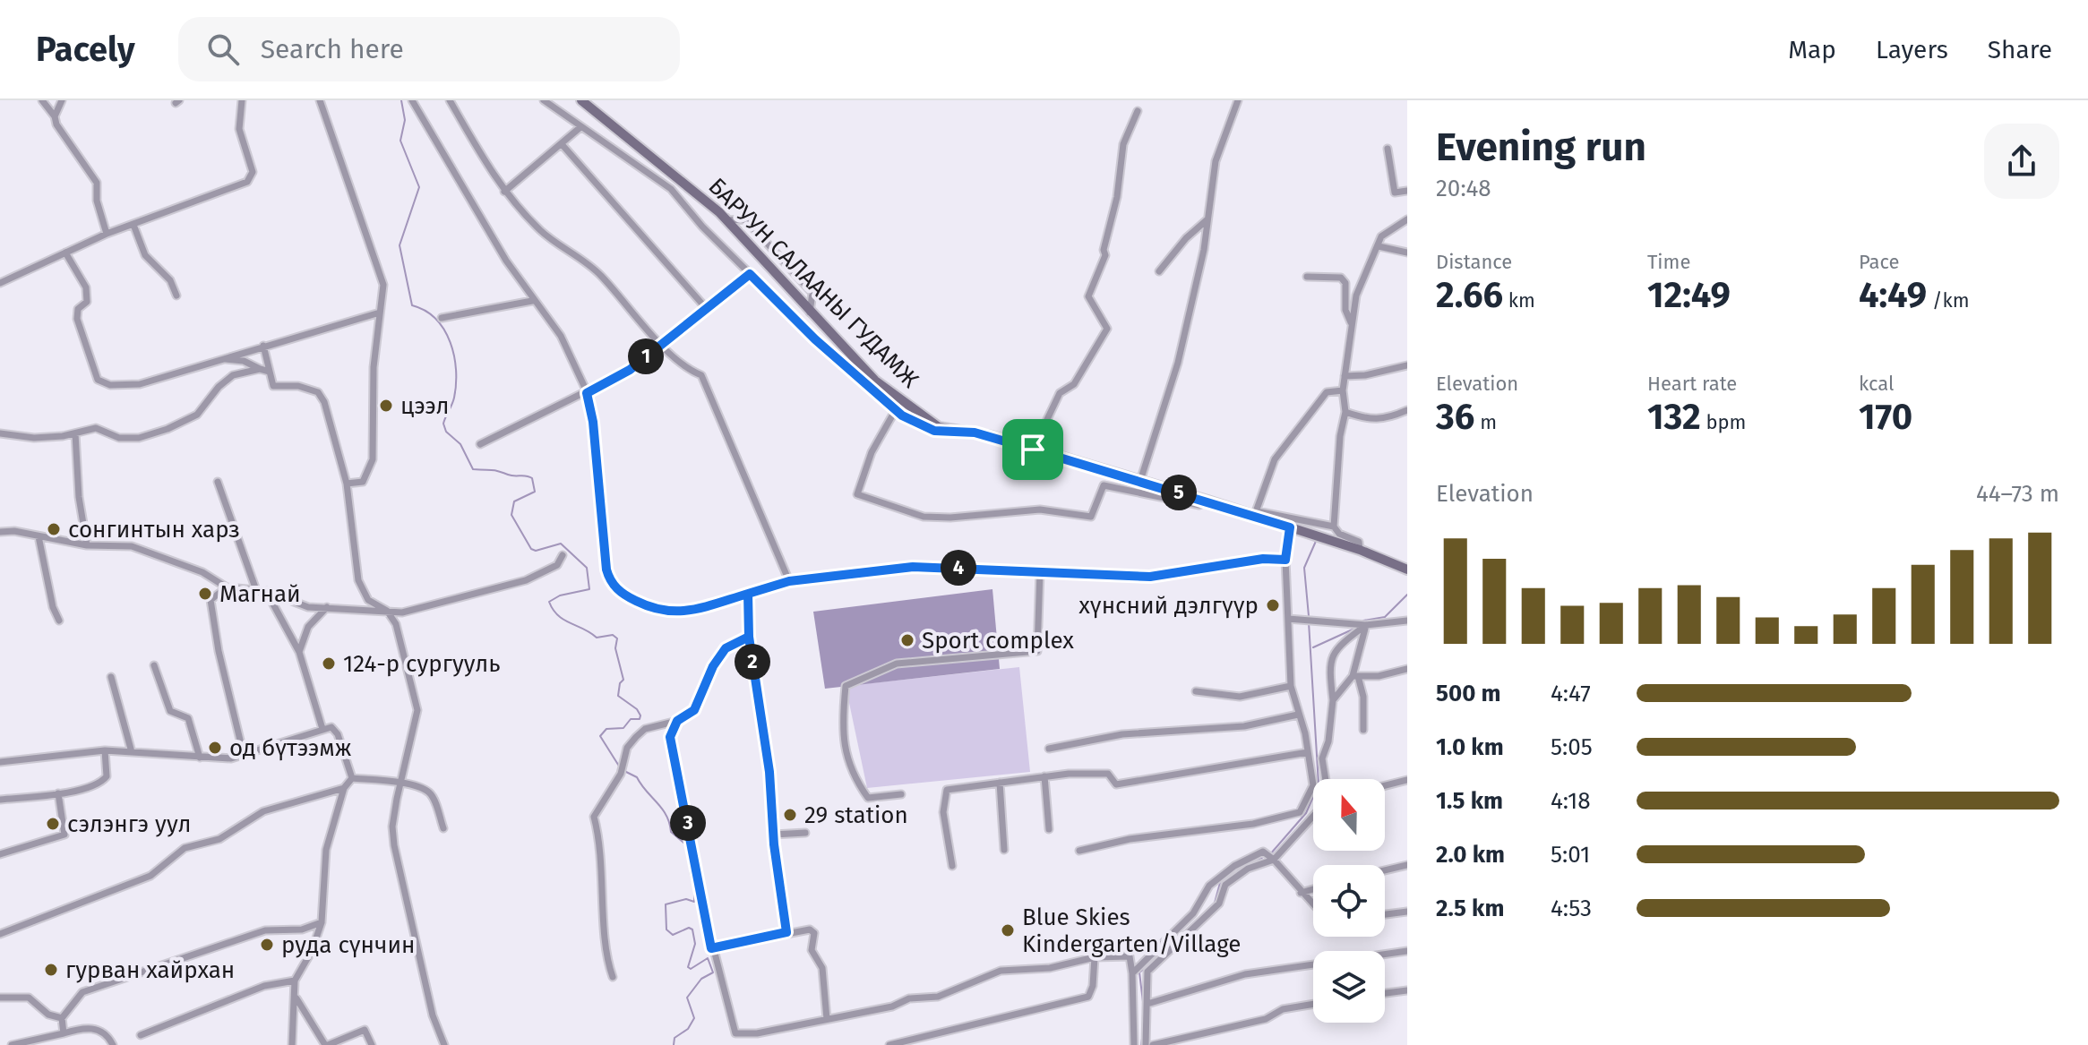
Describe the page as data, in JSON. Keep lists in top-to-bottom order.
{
  "streets": {
    "main road": ["БАРУУН САЛААНЫ ГУДАМЖ"]
  },
  "places": [
    "цээл",
    "сонгинтын харз",
    "Магнай",
    "хүнсний дэлгүүр",
    "Sport complex",
    "124-р сургууль",
    "од бүтээмж",
    "29 station",
    "сэлэнгэ уул",
    "Blue Skies Kindergarten/Village",
    "руда сүнчин",
    "гурван хайрхан"
  ],
  "north": "top",
  "page": {
    "header": "Pacely",
    "search": "Search here",
    "nav": ["Map", "Layers", "Share"],
    "heading": ["Evening run", "20:48"],
    "stats": [
      ["Distance", "2.66 km"],
      ["Time", "12:49"],
      ["Pace", "4:49 /km"],
      ["Elevation", "36 m"],
      ["Heart rate", "132 bpm"],
      ["kcal", "170"]
    ],
    "pins": [
      "1",
      "5",
      "4",
      "2",
      "3"
    ],
    "chart": ["Elevation", "44–73 m"],
    "list": [
      {
        "name": "500 m",
        "note": "4:47"
      },
      {
        "name": "1.0 km",
        "note": "5:05"
      },
      {
        "name": "1.5 km",
        "note": "4:18"
      },
      {
        "name": "2.0 km",
        "note": "5:01"
      },
      {
        "name": "2.5 km",
        "note": "4:53"
      }
    ]
  }
}
